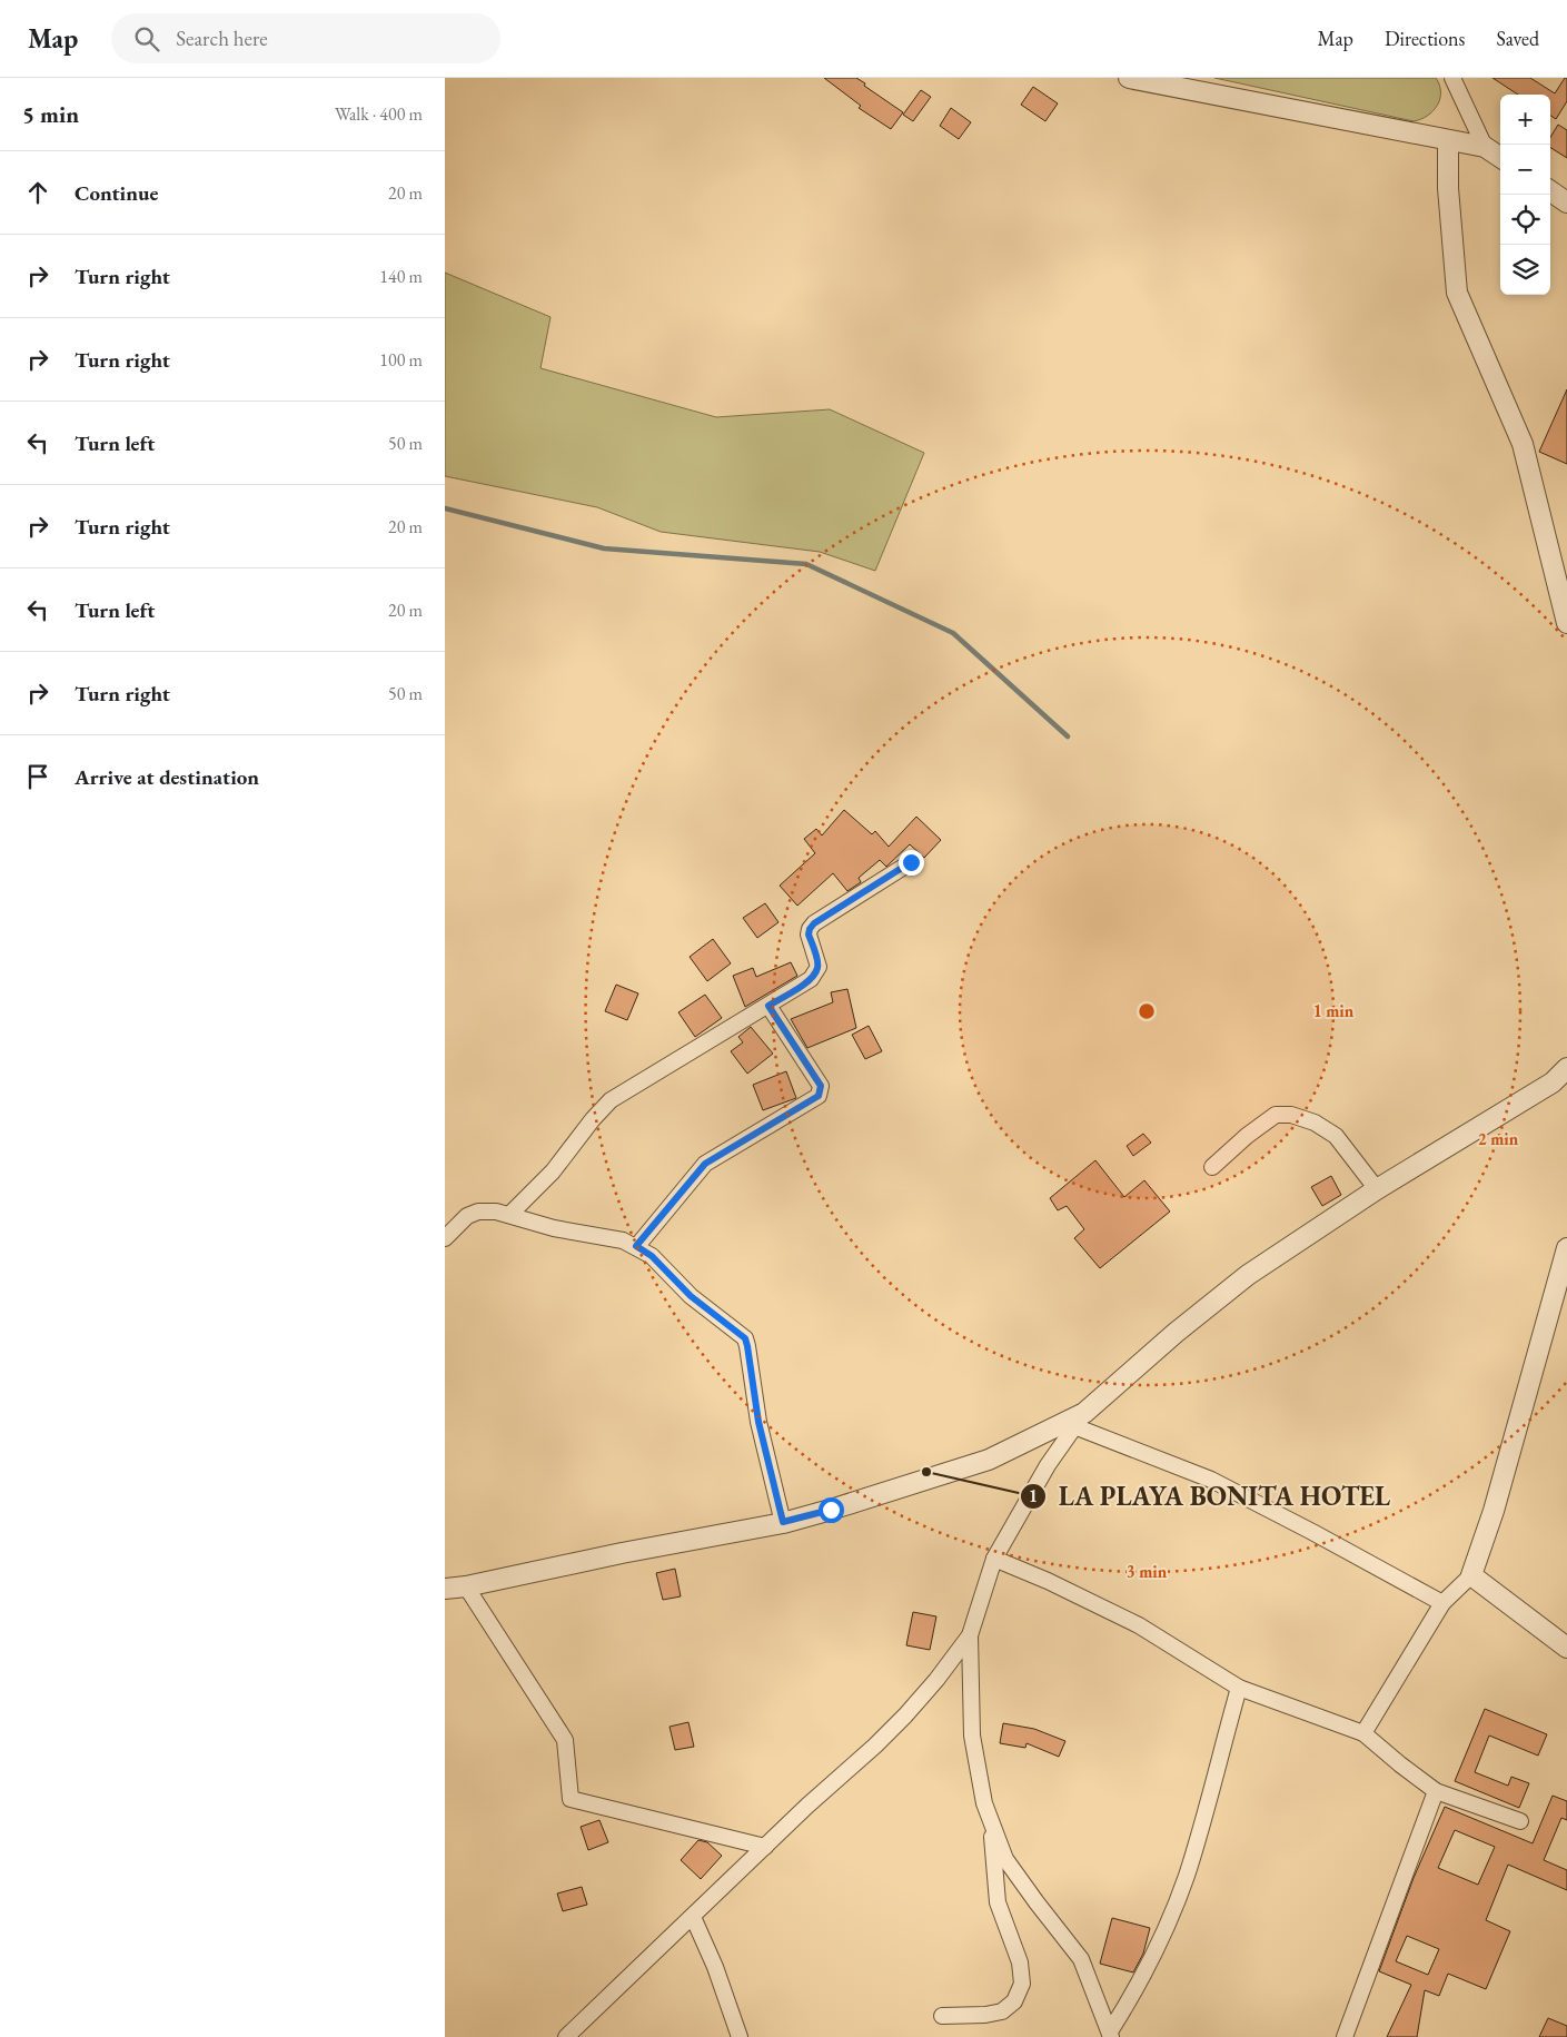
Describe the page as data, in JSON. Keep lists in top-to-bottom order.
{
  "places": ["LA PLAYA BONITA HOTEL"],
  "page": {
    "header": "Map",
    "search": "Search here",
    "nav": ["Map", "Directions", "Saved"],
    "heading": ["5 min", "Walk · 400 m"],
    "map_buttons": ["+", "−"],
    "list": [
      ["Continue", "20 m"],
      ["Turn right", "140 m"],
      ["Turn right", "100 m"],
      ["Turn left", "50 m"],
      ["Turn right", "20 m"],
      ["Turn left", "20 m"],
      ["Turn right", "50 m"],
      "Arrive at destination"
    ]
  },
  "rings": ["1 min", "2 min", "3 min"]
}
